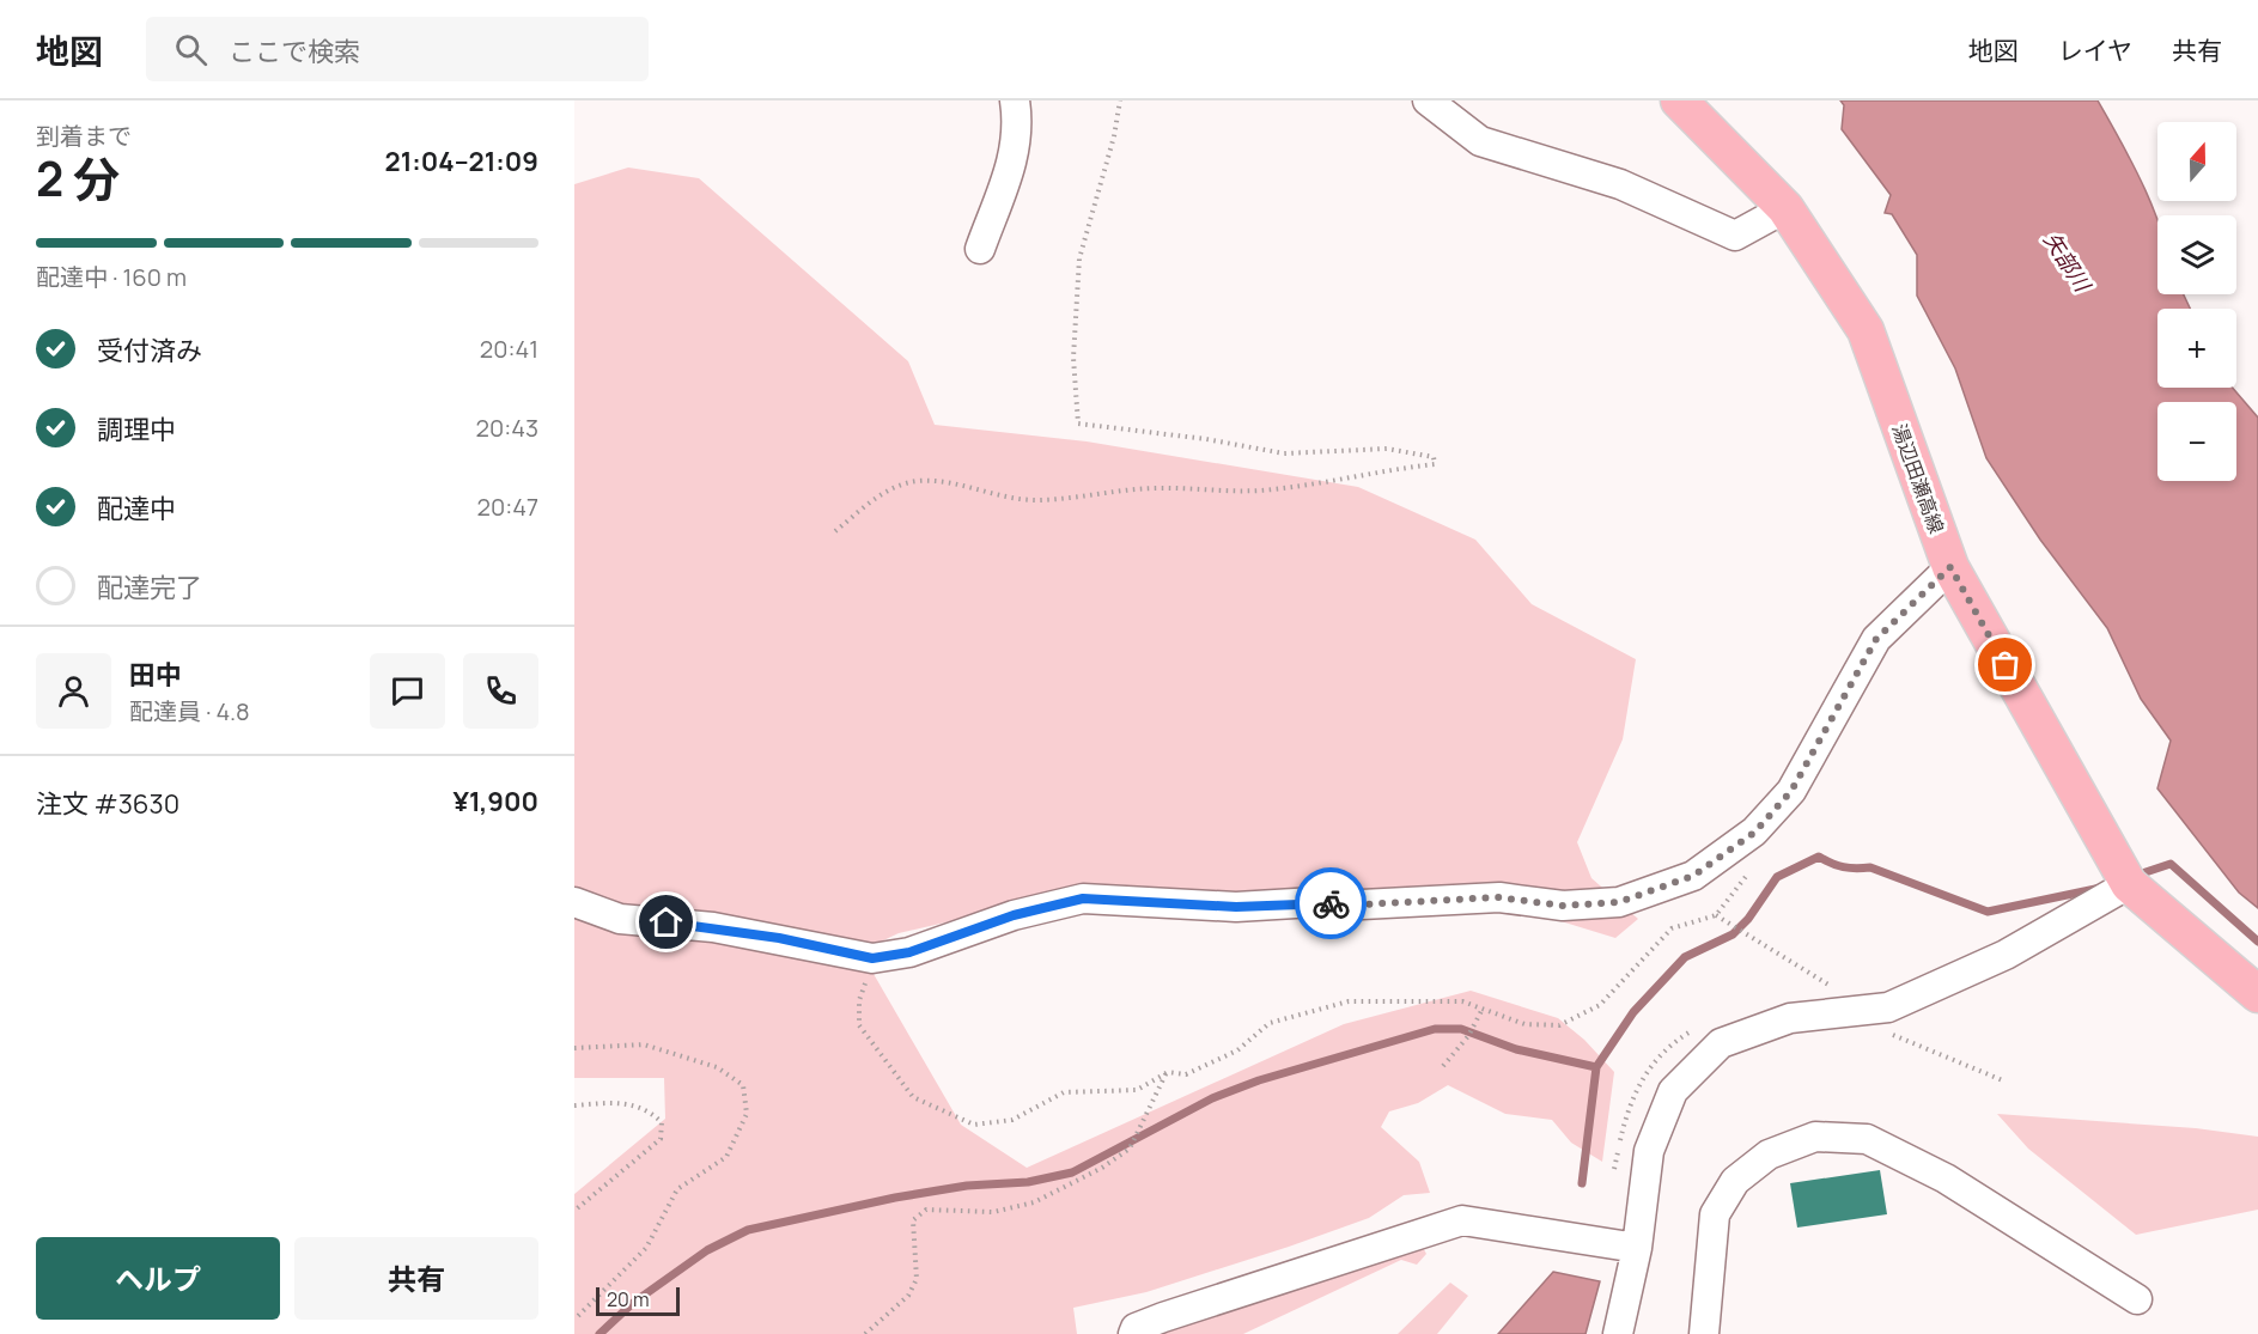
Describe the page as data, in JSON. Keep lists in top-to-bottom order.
{
  "streets": {
    "main road": ["湯辺田瀬高線"]
  },
  "water": ["矢部川"],
  "scale_bar": "20 m",
  "north": "top",
  "page": {
    "header": "地図",
    "search": "ここで検索",
    "nav": ["地図", "レイヤ", "共有"],
    "heading": ["2 分", "到着まで", "21:04–21:09"],
    "panel": [
      "田中",
      "配達員 · 4.8",
      "注文 #3630",
      "¥1,900"
    ],
    "map_buttons": ["+", "−"],
    "bar": "配達中 · 160 m",
    "list": [
      ["受付済み", "20:41"],
      ["調理中", "20:43"],
      ["配達中", "20:47"],
      "配達完了"
    ],
    "buttons": ["ヘルプ", "共有"],
    "scale": "20 m"
  }
}
